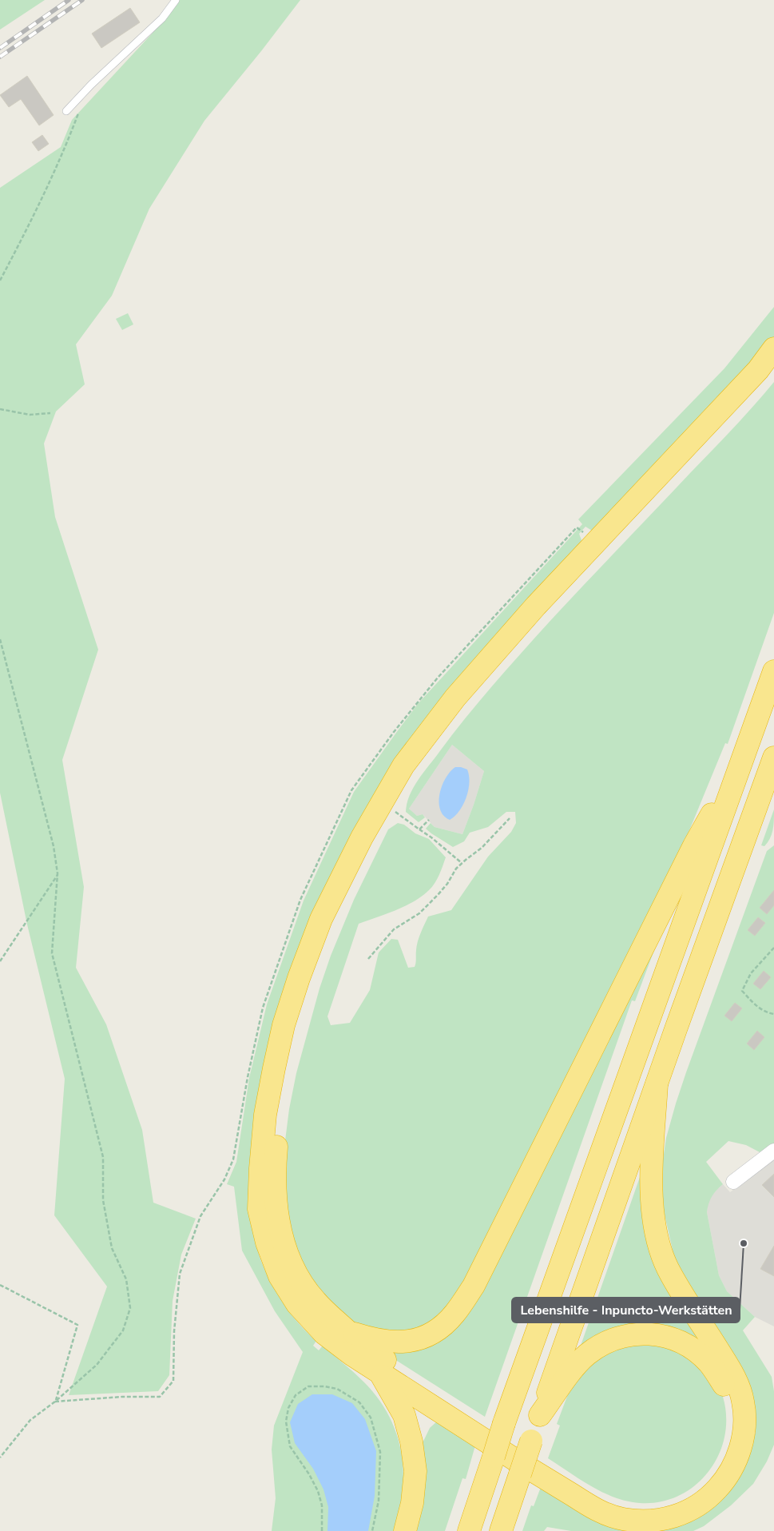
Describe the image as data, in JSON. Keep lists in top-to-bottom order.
{
  "places": ["Lebenshilfe - Inpuncto-Werkstätten"]
}
